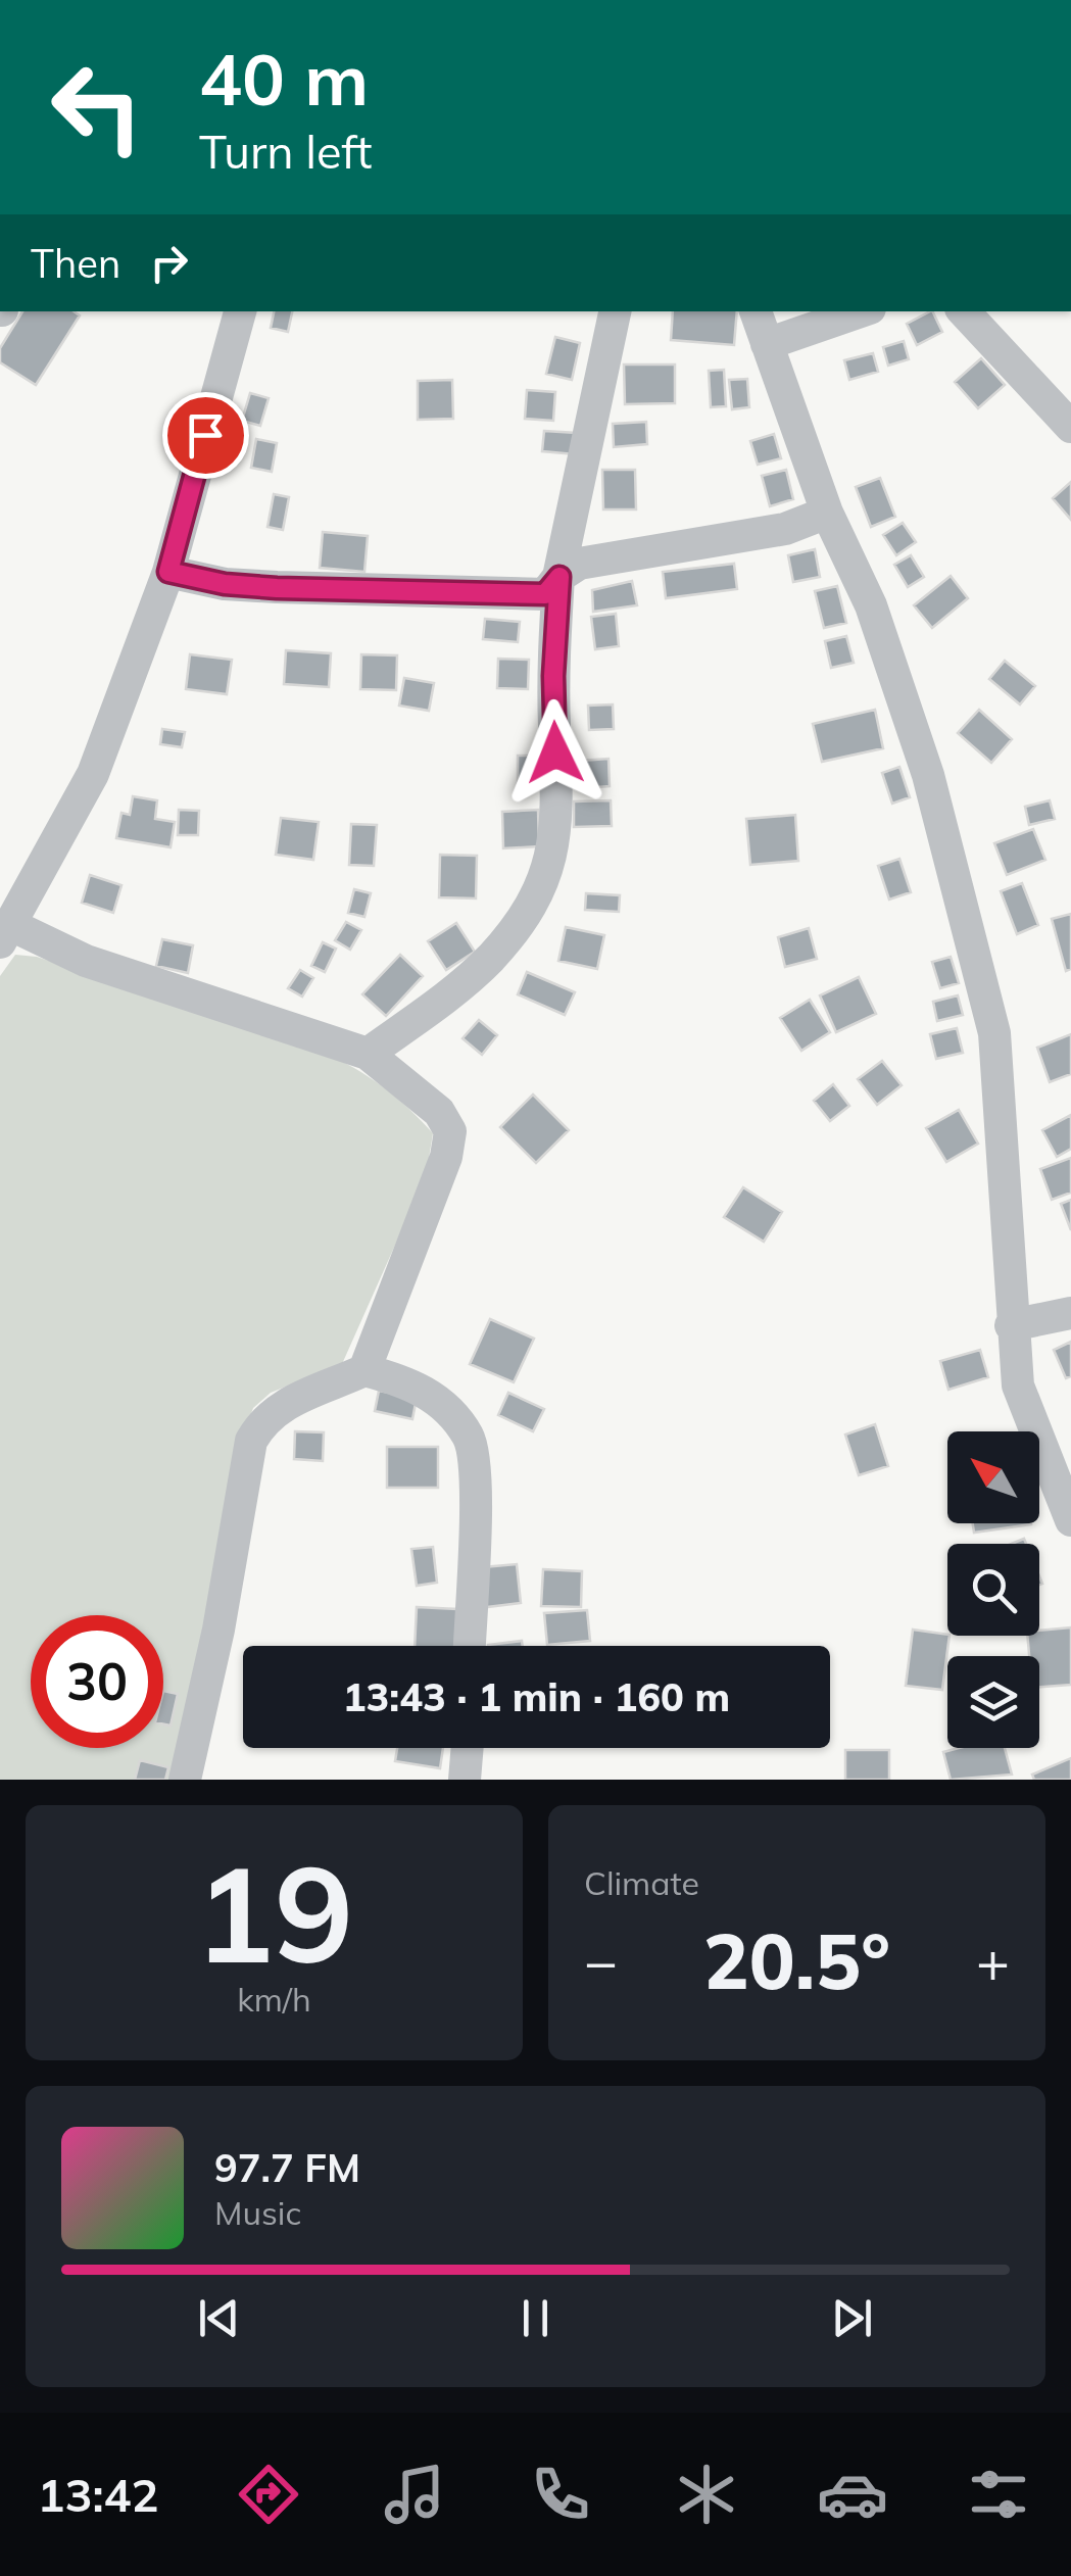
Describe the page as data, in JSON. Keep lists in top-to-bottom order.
{
  "north": "top left",
  "page": {
    "turn": ["40 m", "Turn left"],
    "then": "Then",
    "limit": "30",
    "trip": "13:43 · 1 min · 160 m",
    "tile": [
      ["19", "km/h"],
      "Climate"
    ],
    "heat": ["−", "20.5°", "+"],
    "song": ["97.7 FM", "Music"],
    "tabs": "13:42"
  }
}
